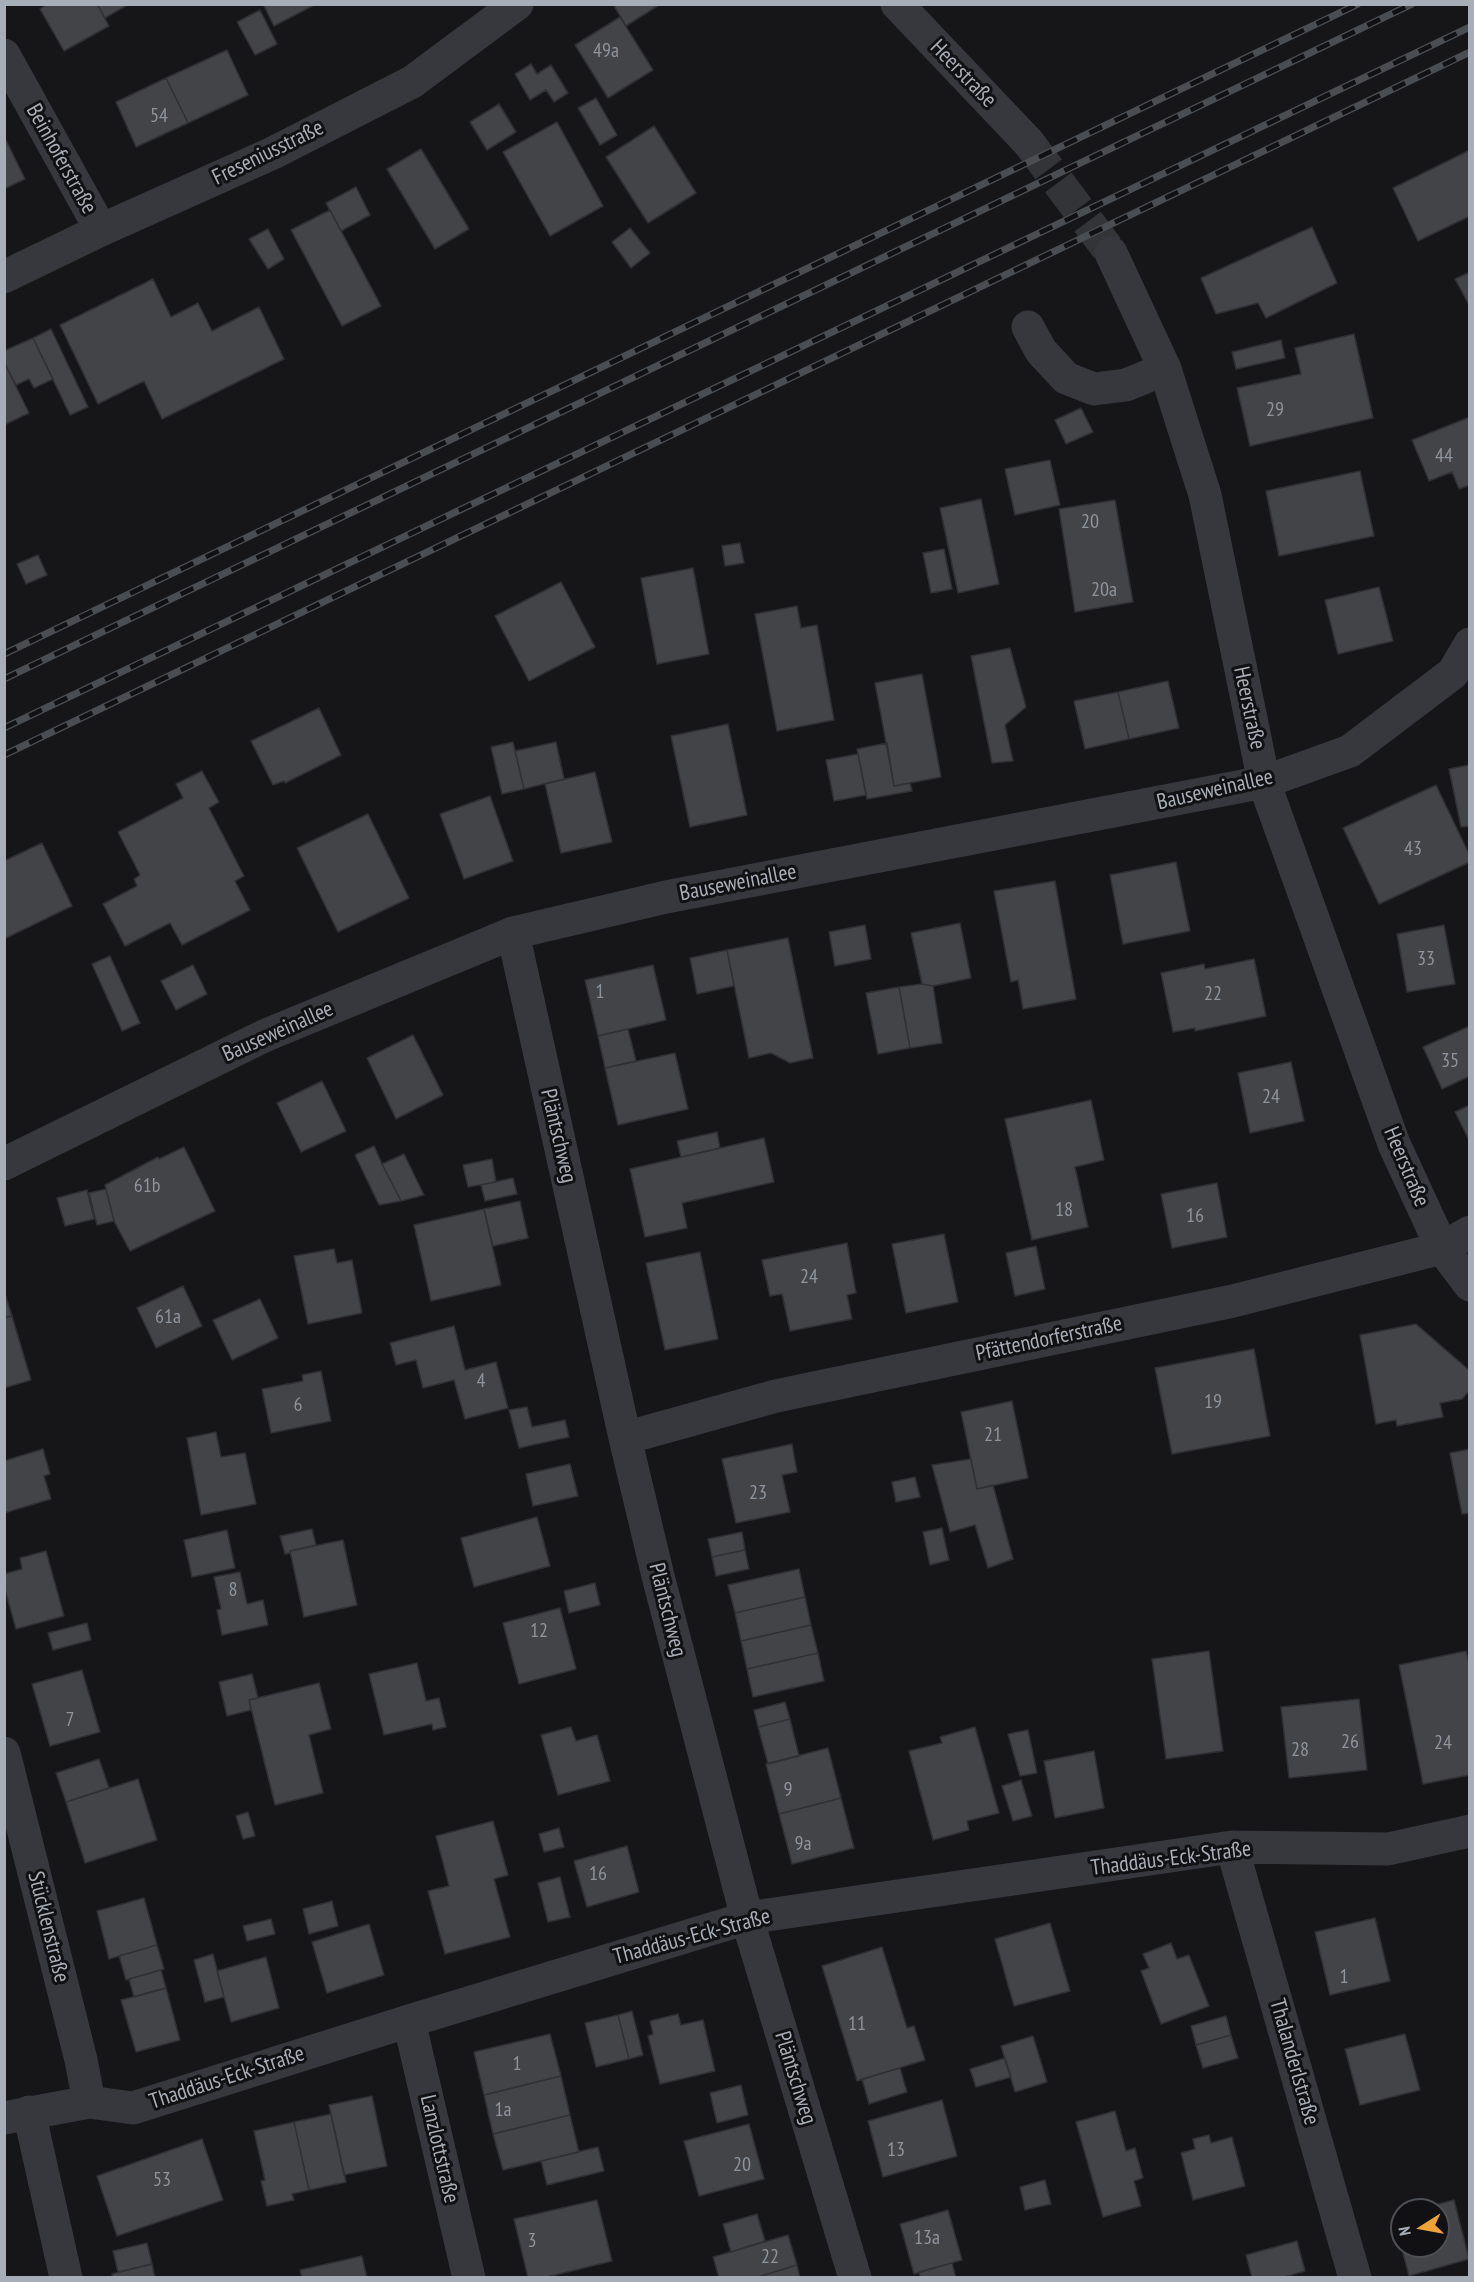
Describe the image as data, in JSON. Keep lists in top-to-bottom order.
{
  "streets": {
    "street": [
      "Heerstraße",
      "Freseniusstraße",
      "Beinhoferstraße",
      "Bauseweinallee",
      "Pläntschweg",
      "Pfättendorferstraße",
      "Thaddäus-Eck-Straße",
      "Stücklenstraße",
      "Thalanderlstraße",
      "Lanzlottstraße"
    ]
  },
  "crossings": [
    ["Heerstraße", "Bauseweinallee"],
    ["Heerstraße", "Pfättendorferstraße"],
    ["Freseniusstraße", "Beinhoferstraße"],
    ["Bauseweinallee", "Pläntschweg"],
    ["Pläntschweg", "Pfättendorferstraße"],
    ["Pläntschweg", "Thaddäus-Eck-Straße"],
    ["Thaddäus-Eck-Straße", "Stücklenstraße"],
    ["Thaddäus-Eck-Straße", "Thalanderlstraße"],
    ["Thaddäus-Eck-Straße", "Lanzlottstraße"]
  ],
  "house_numbers": [
    "49a",
    "54",
    "29",
    "44",
    "20",
    "20a",
    "43",
    "33",
    "1",
    "22",
    "35",
    "24",
    "61b",
    "18",
    "16",
    "24",
    "61a",
    "4",
    "19",
    "6",
    "21",
    "23",
    "8",
    "12",
    "7",
    "26",
    "24",
    "28",
    "9",
    "9a",
    "16",
    "1",
    "11",
    "1",
    "1a",
    "13",
    "20",
    "53",
    "13a",
    "3",
    "22"
  ],
  "north": "left"
}
